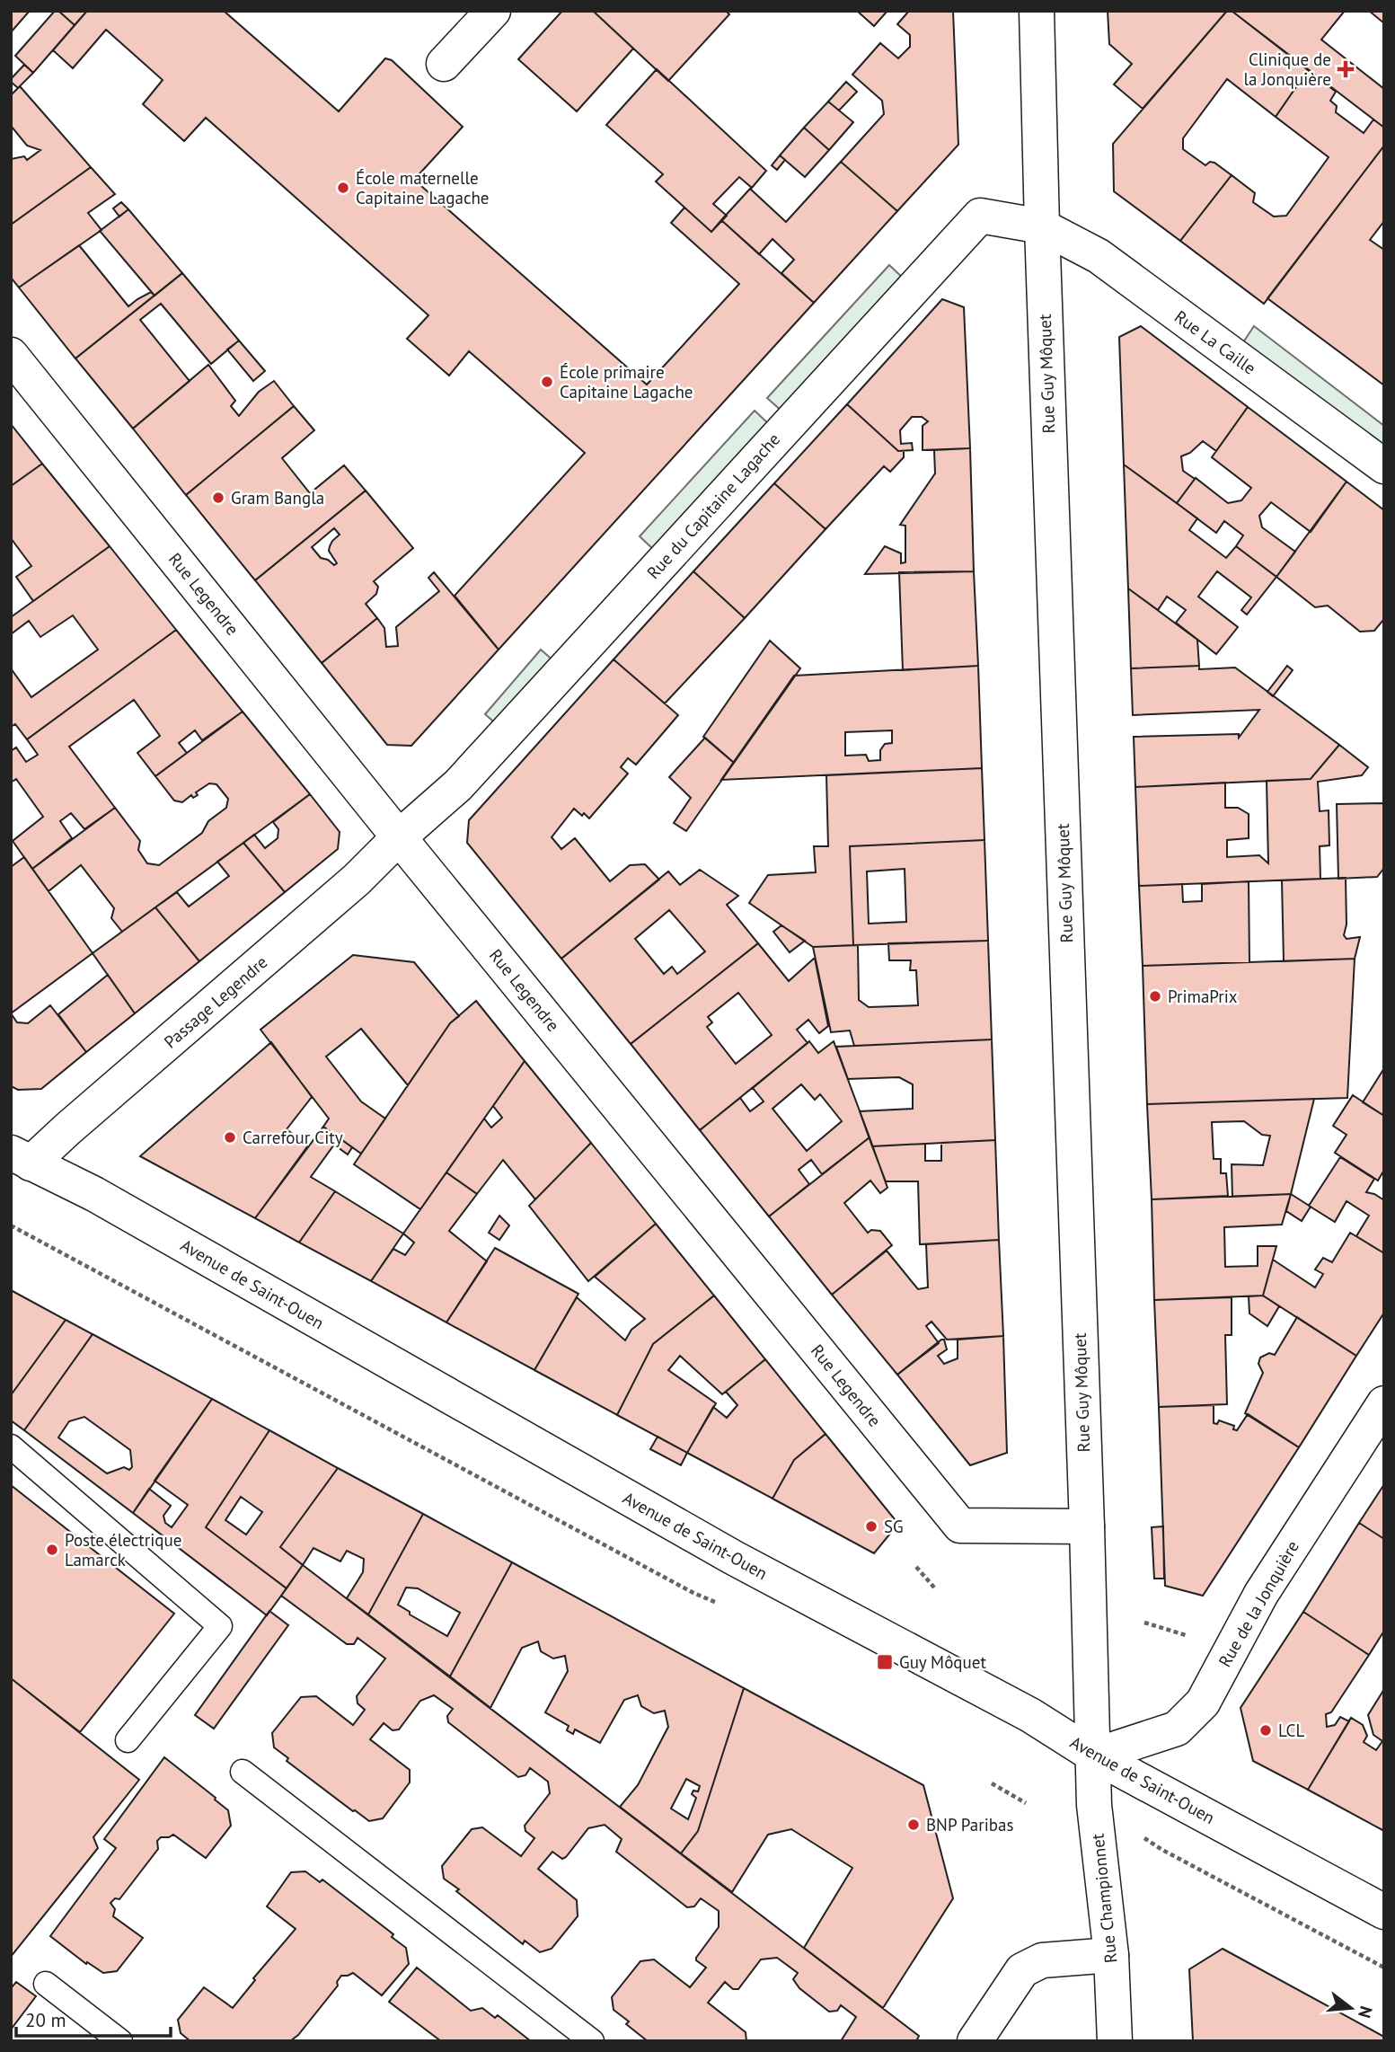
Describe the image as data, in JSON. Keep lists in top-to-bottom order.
{
  "streets": {
    "street": [
      "Rue La Caille",
      "Rue Guy Môquet",
      "Rue du Capitaine Lagache",
      "Rue Legendre",
      "Passage Legendre",
      "Avenue de Saint-Ouen",
      "Rue de la Jonquière",
      "Rue Championnet"
    ]
  },
  "crossings": [
    ["Rue La Caille", "Rue Guy Môquet"],
    ["Rue La Caille", "Rue du Capitaine Lagache"],
    ["Rue Guy Môquet", "Rue du Capitaine Lagache"],
    ["Rue Guy Môquet", "Rue Legendre"],
    ["Rue Guy Môquet", "Avenue de Saint-Ouen"],
    ["Rue Guy Môquet", "Rue de la Jonquière"],
    ["Rue Guy Môquet", "Rue Championnet"],
    ["Rue du Capitaine Lagache", "Rue Legendre"],
    ["Rue du Capitaine Lagache", "Passage Legendre"],
    ["Rue Legendre", "Passage Legendre"],
    ["Passage Legendre", "Avenue de Saint-Ouen"],
    ["Avenue de Saint-Ouen", "Rue de la Jonquière"],
    ["Avenue de Saint-Ouen", "Rue Championnet"],
    ["Rue de la Jonquière", "Rue Championnet"]
  ],
  "places": {
    "health": ["Clinique de la Jonquière"],
    "other": [
      "École maternelle Capitaine Lagache",
      "École primaire Capitaine Lagache",
      "Gram Bangla",
      "PrimaPrix",
      "Carrefour City",
      "SG",
      "Poste électrique Lamarck",
      "LCL",
      "BNP Paribas"
    ],
    "transit": ["Guy Môquet"]
  },
  "scale_bar": "20 m",
  "north": "right"
}
